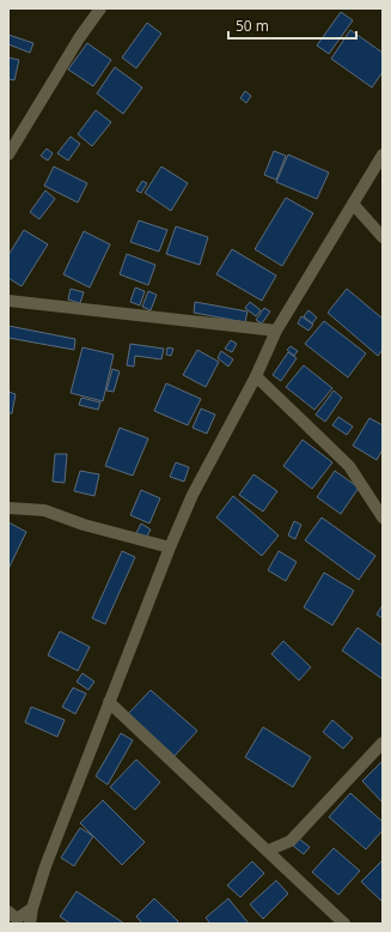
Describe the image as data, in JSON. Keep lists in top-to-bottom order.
{
  "scale_bar": "50 m"
}
